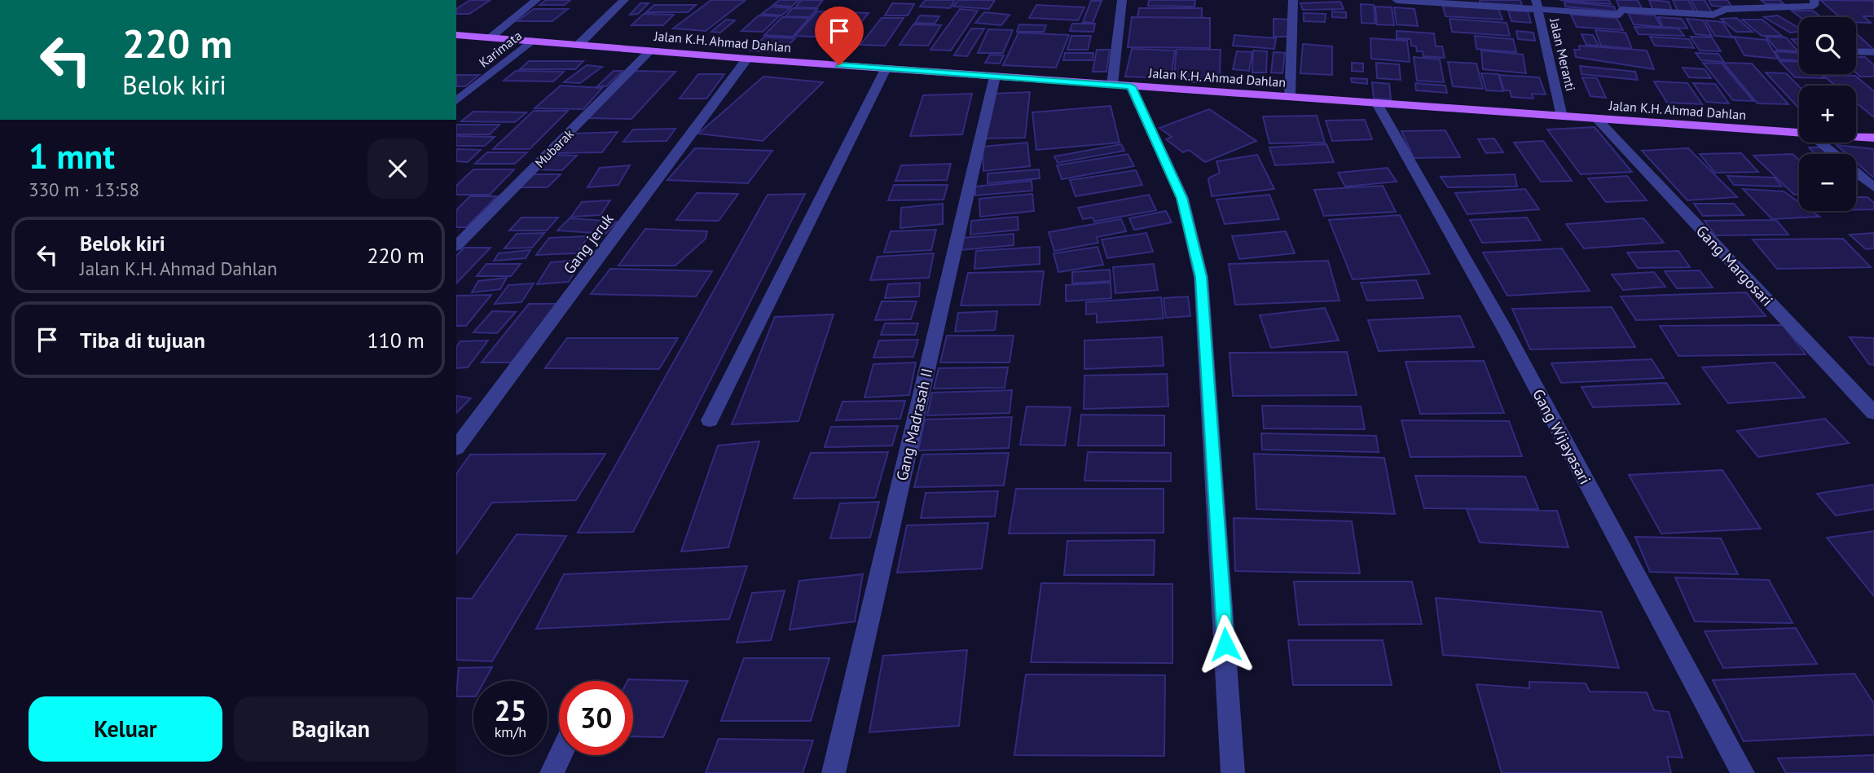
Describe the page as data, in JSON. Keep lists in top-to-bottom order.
{
  "streets": {
    "main road": ["Jalan K.H. Ahmad Dahlan"],
    "street": [
      "Karimata",
      "Jalan Meranti",
      "Mubarak",
      "Gang jeruk",
      "Gang Margosari",
      "Gang Madrasah II",
      "Gang Wijayasari"
    ]
  },
  "crossings": [
    ["Jalan K.H. Ahmad Dahlan", "Karimata"],
    ["Jalan K.H. Ahmad Dahlan", "Jalan Meranti"],
    ["Jalan K.H. Ahmad Dahlan", "Mubarak"],
    ["Jalan K.H. Ahmad Dahlan", "Gang jeruk"],
    ["Jalan K.H. Ahmad Dahlan", "Gang Margosari"],
    ["Jalan K.H. Ahmad Dahlan", "Gang Madrasah II"],
    ["Jalan K.H. Ahmad Dahlan", "Gang Wijayasari"]
  ],
  "page": {
    "turn": ["220 m", "Belok kiri"],
    "map_buttons": ["+", "−"],
    "heading": ["1 mnt", "330 m · 13:58"],
    "list": [
      {
        "name": "Belok kiri",
        "note": "Jalan K.H. Ahmad Dahlan",
        "value": "220 m"
      },
      {
        "name": "Tiba di tujuan",
        "value": "110 m"
      }
    ],
    "speed": "25 km/h",
    "limit": "30",
    "buttons": ["Keluar", "Bagikan"]
  }
}
